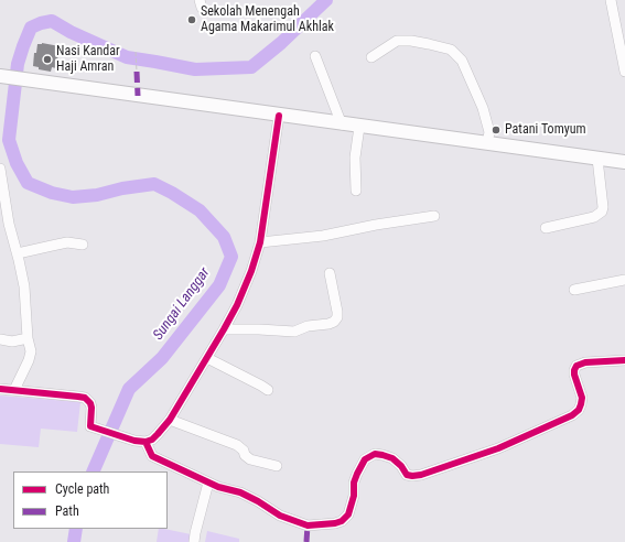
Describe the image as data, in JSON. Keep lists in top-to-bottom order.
{
  "water": ["Sungai Langgar"],
  "places": ["Sekolah Menengah Agama Makarimul Akhlak", "Nasi Kandar Haji Amran", "Patani Tomyum"],
  "legend": ["Cycle path", "Path"]
}
